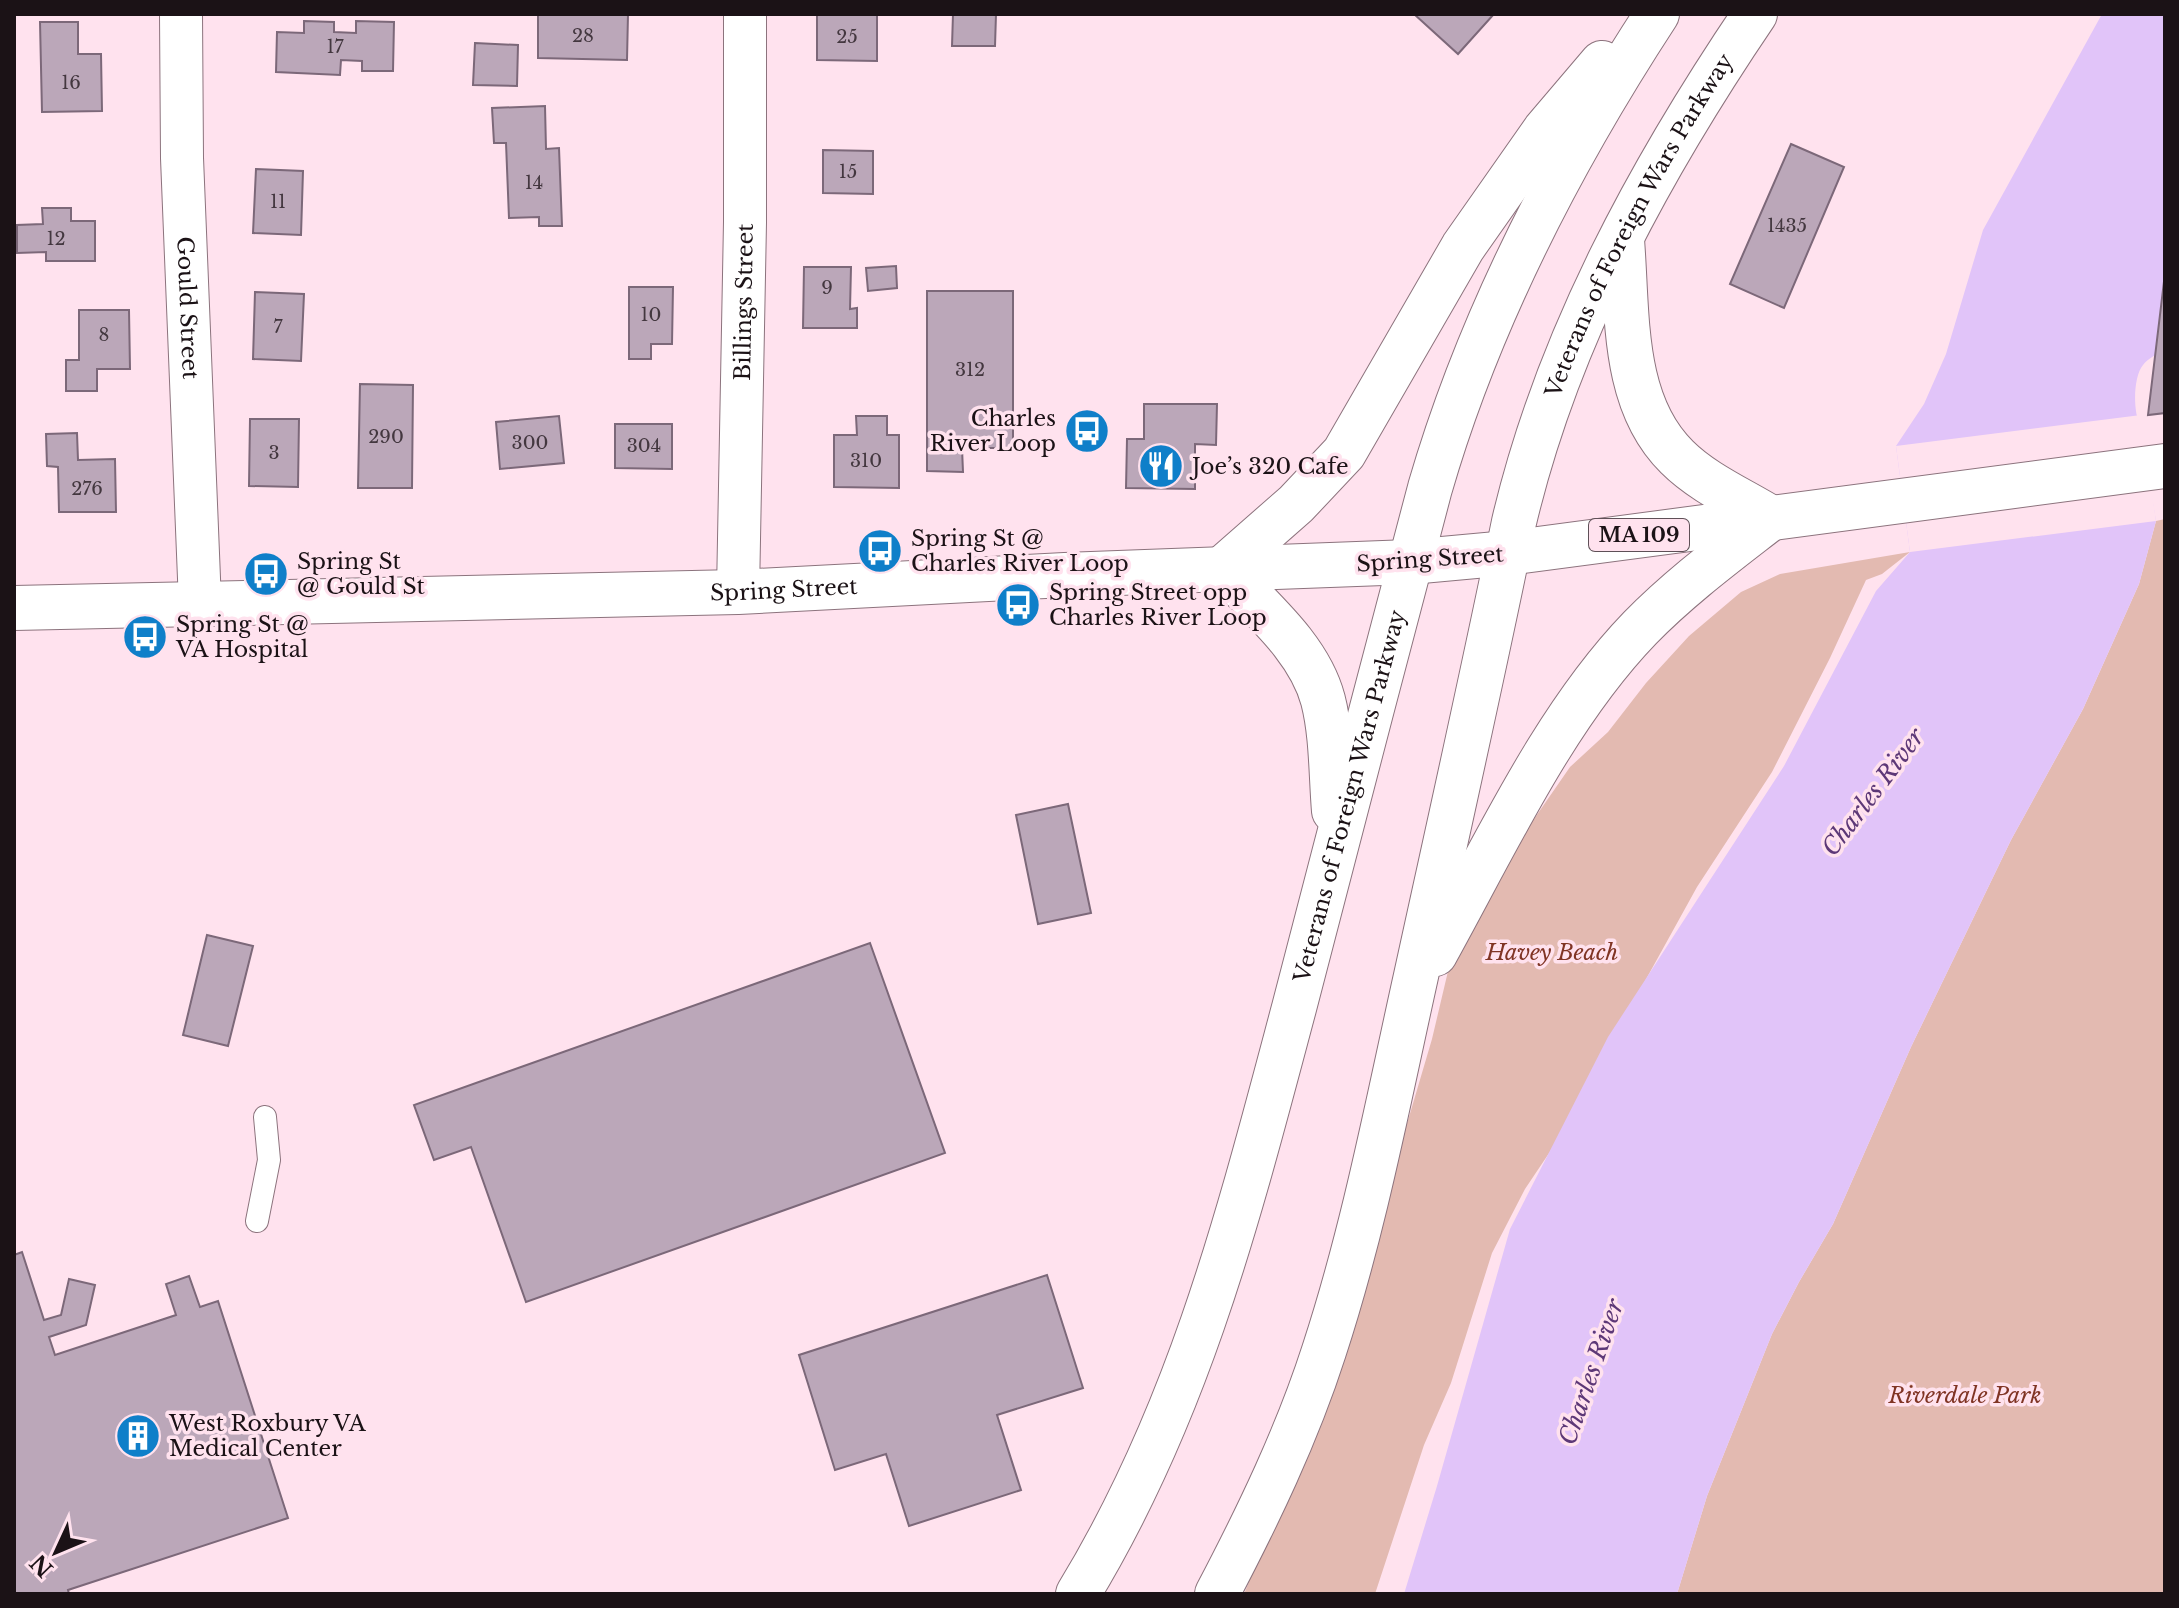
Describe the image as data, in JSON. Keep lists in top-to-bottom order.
{
  "streets": {
    "main road": ["Veterans of Foreign Wars Parkway", "MA 109", "Spring Street"],
    "street": ["Billings Street", "Gould Street"]
  },
  "crossings": [
    ["Veterans of Foreign Wars Parkway", "Spring Street"],
    ["Billings Street", "Spring Street"],
    ["Gould Street", "Spring Street"]
  ],
  "water": ["Charles River"],
  "parks": ["Havey Beach", "Riverdale Park"],
  "places": {
    "bus stop": [
      "Charles River Loop",
      "Spring St @ Charles River Loop",
      "Spring St @ Gould St",
      "Spring Street opp Charles River Loop",
      "Spring St @ VA Hospital"
    ],
    "restaurant": ["Joe’s 320 Cafe"],
    "building": ["West Roxbury VA Medical Center"]
  },
  "house_numbers": [
    "28",
    "25",
    "17",
    "16",
    "15",
    "14",
    "11",
    "1435",
    "12",
    "9",
    "10",
    "7",
    "8",
    "312",
    "290",
    "300",
    "304",
    "3",
    "310",
    "276"
  ],
  "north": "bottom left"
}
